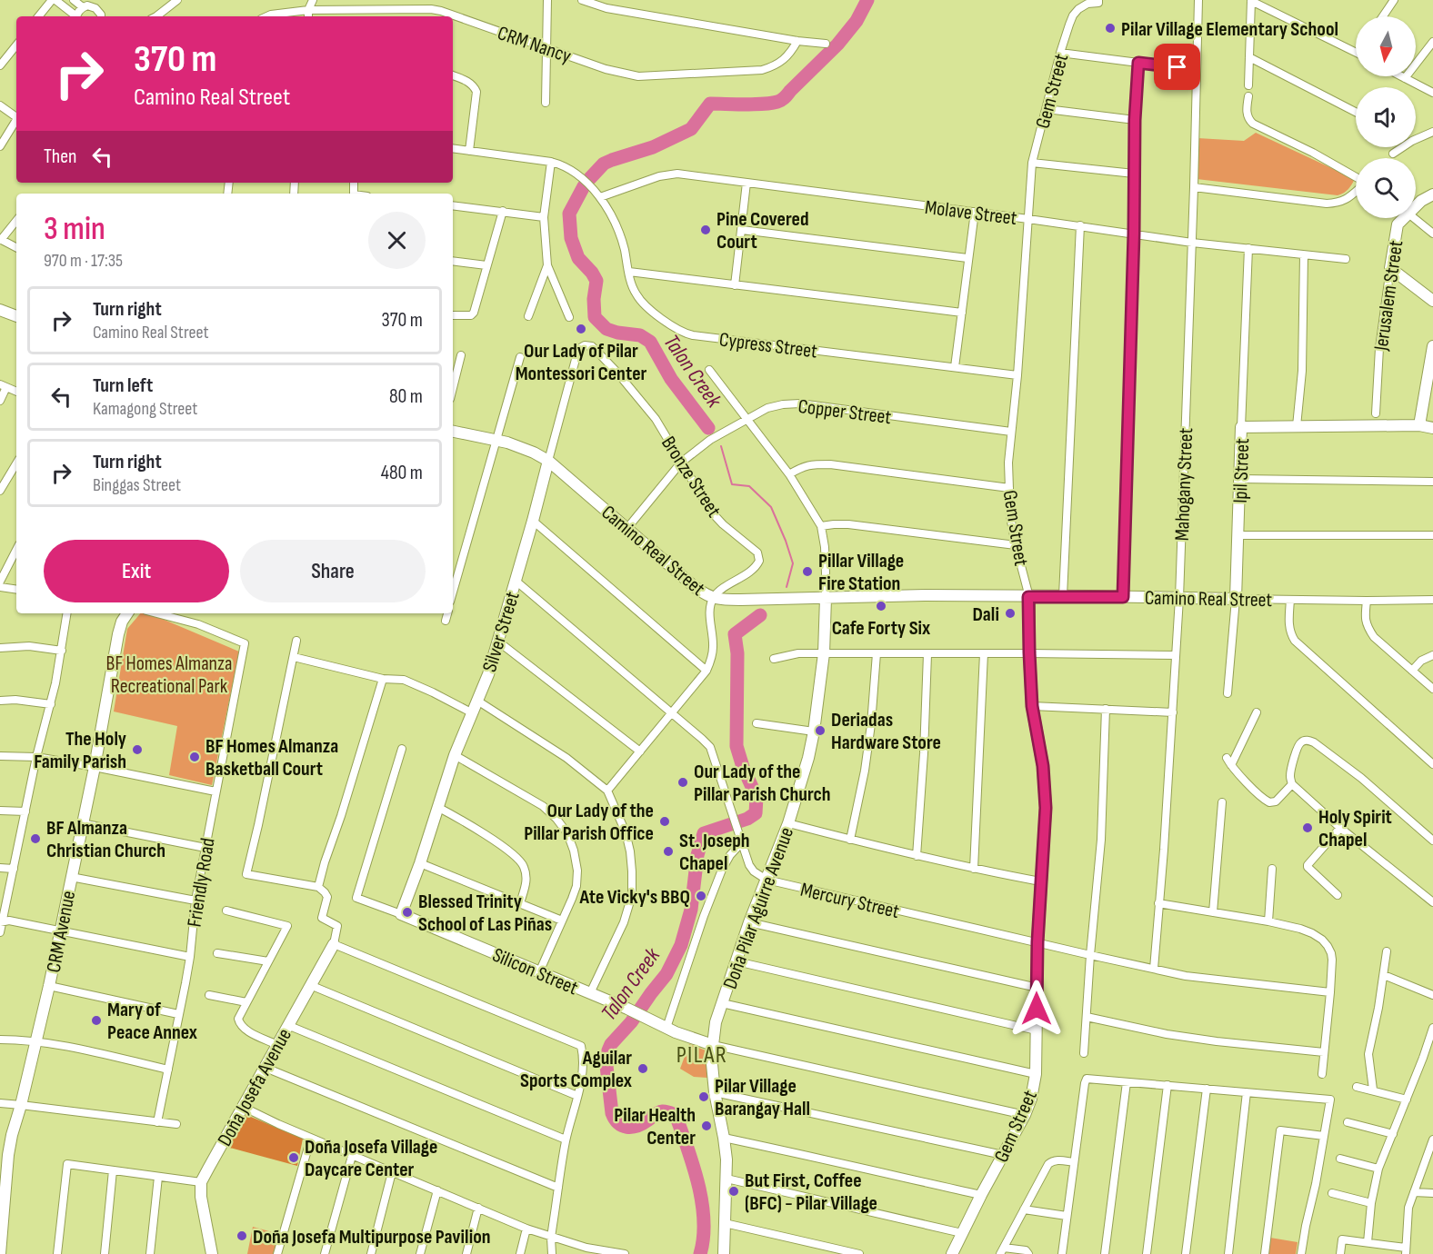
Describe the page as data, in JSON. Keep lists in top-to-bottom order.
{
  "streets": {
    "street": [
      "CRM Nancy",
      "Gem Street",
      "Molave Street",
      "Jerusalem Street",
      "Cypress Street",
      "Copper Street",
      "Ipil Street",
      "Bronze Street",
      "Mahogany Street",
      "Camino Real Street",
      "Silver Street",
      "Friendly Road",
      "Mercury Street",
      "Doña Pilar Aguirre Avenue",
      "CRM Avenue",
      "Silicon Street",
      "Doña Josefa Avenue"
    ]
  },
  "crossings": [
    ["Gem Street", "Molave Street"],
    ["Gem Street", "Cypress Street"],
    ["Gem Street", "Copper Street"],
    ["Gem Street", "Camino Real Street"],
    ["Gem Street", "Mercury Street"],
    ["Gem Street", "Silicon Street"],
    ["Molave Street", "Cypress Street"],
    ["Molave Street", "Ipil Street"],
    ["Molave Street", "Mahogany Street"],
    ["Copper Street", "Bronze Street"],
    ["Copper Street", "Camino Real Street"],
    ["Copper Street", "Doña Pilar Aguirre Avenue"],
    ["Ipil Street", "Camino Real Street"],
    ["Bronze Street", "Camino Real Street"],
    ["Bronze Street", "Silver Street"],
    ["Mahogany Street", "Camino Real Street"],
    ["Mahogany Street", "Mercury Street"],
    ["Camino Real Street", "Silver Street"],
    ["Camino Real Street", "Doña Pilar Aguirre Avenue"],
    ["Silver Street", "Silicon Street"],
    ["Mercury Street", "Doña Pilar Aguirre Avenue"],
    ["Doña Pilar Aguirre Avenue", "Silicon Street"]
  ],
  "districts": ["PILAR"],
  "water": ["Talon Creek"],
  "parks": ["BF Homes Almanza Recreational Park"],
  "places": [
    "Pilar Village Elementary School",
    "Pine Covered Court",
    "Our Lady of Pilar Montessori Center",
    "Pillar Village Fire Station",
    "Cafe Forty Six",
    "Dali",
    "Deriadas Hardware Store",
    "The Holy Family Parish",
    "BF Homes Almanza Basketball Court",
    "Our Lady of the Pillar Parish Church",
    "Our Lady of the Pillar Parish Office",
    "Holy Spirit Chapel",
    "BF Almanza Christian Church",
    "St. Joseph Chapel",
    "Ate Vicky's BBQ",
    "Blessed Trinity School of Las Piñas",
    "Mary of Peace Annex",
    "Aguilar Sports Complex",
    "Pilar Village Barangay Hall",
    "Pilar Health Center",
    "Doña Josefa Village Daycare Center",
    "But First, Coffee (BFC) - Pilar Village",
    "Doña Josefa Multipurpose Pavilion"
  ],
  "north": "bottom",
  "page": {
    "turn": ["370 m", "Camino Real Street"],
    "then": "Then",
    "heading": ["3 min", "970 m · 17:35"],
    "list": [
      {
        "name": "Turn right",
        "note": "Camino Real Street",
        "value": "370 m"
      },
      {
        "name": "Turn left",
        "note": "Kamagong Street",
        "value": "80 m"
      },
      {
        "name": "Turn right",
        "note": "Binggas Street",
        "value": "480 m"
      }
    ],
    "buttons": ["Exit", "Share"]
  }
}
